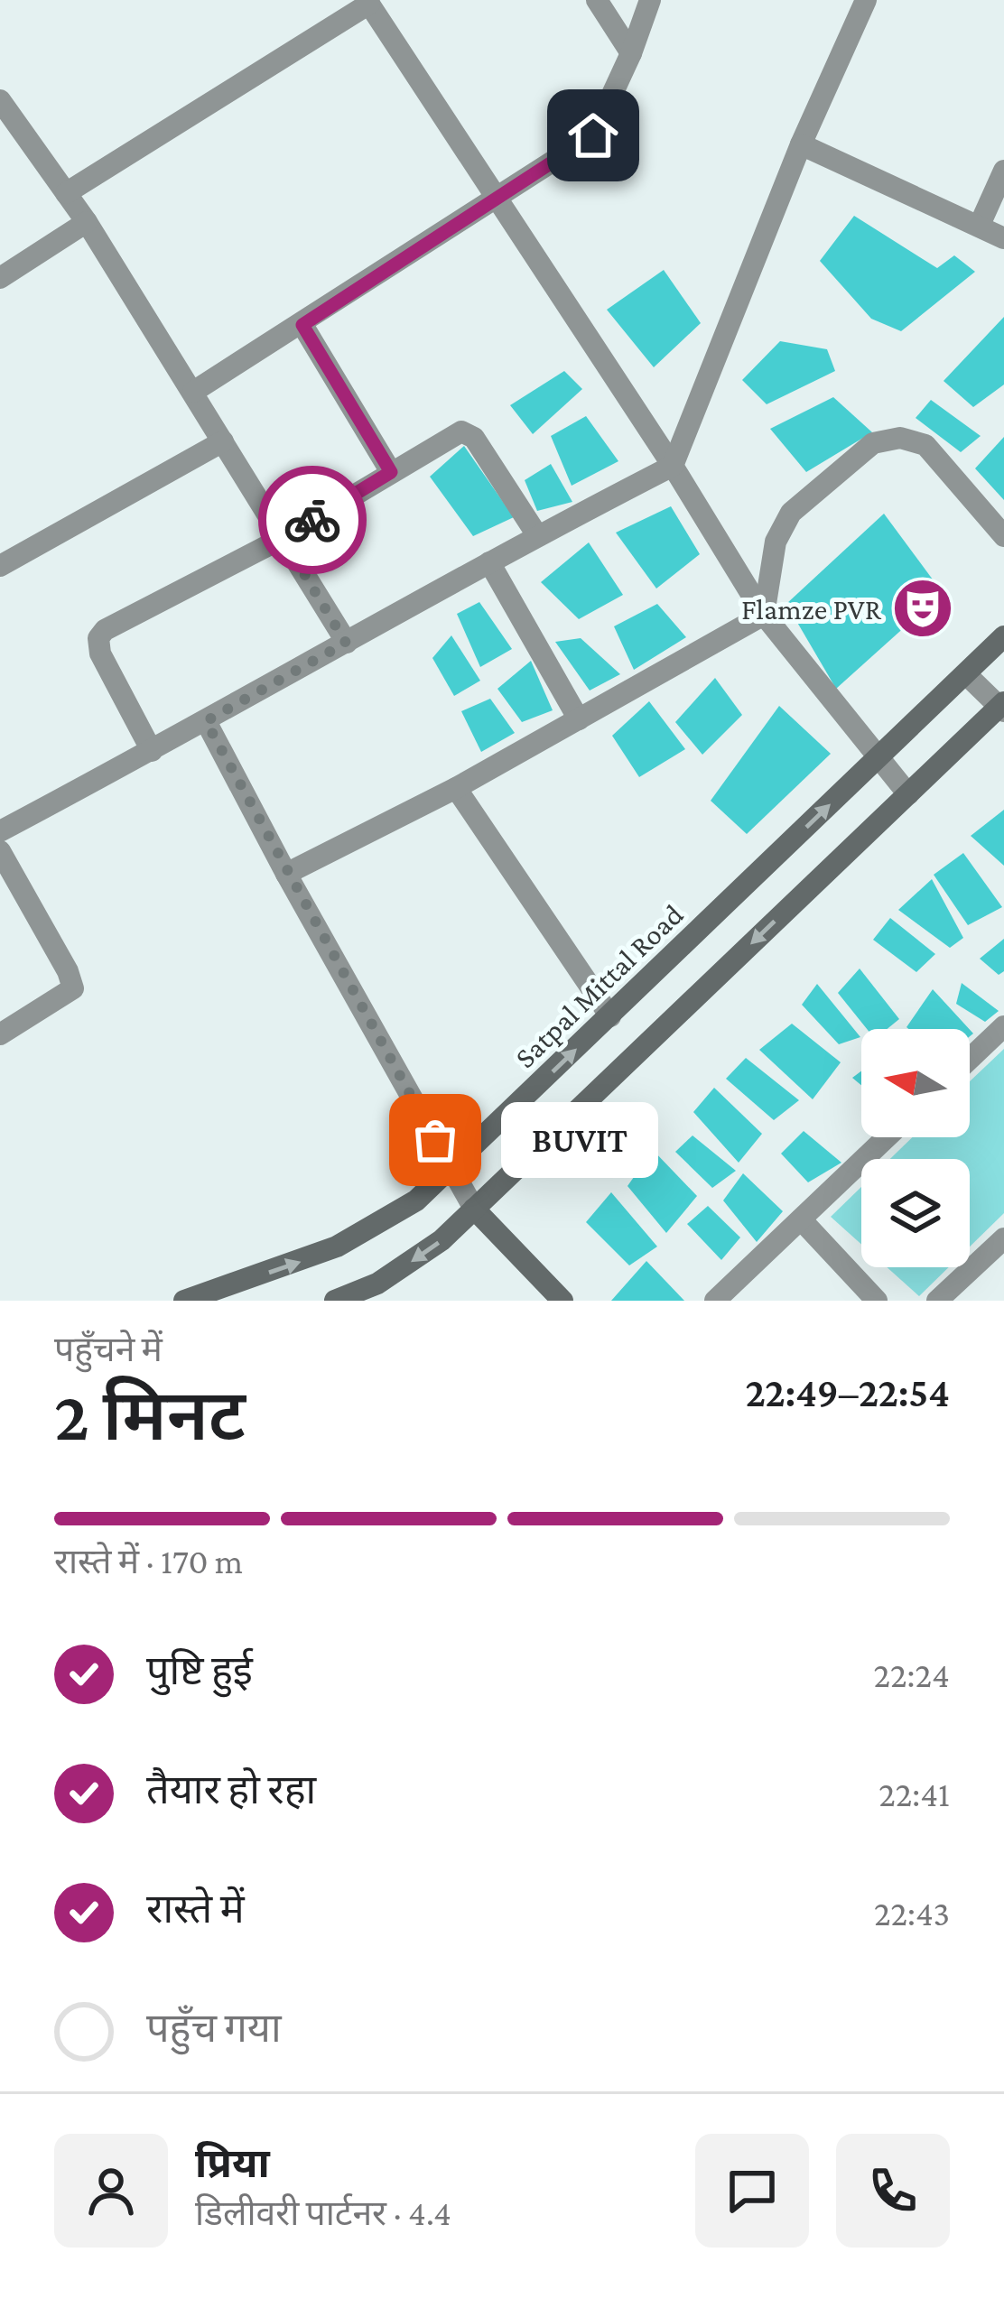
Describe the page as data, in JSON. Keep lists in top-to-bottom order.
{
  "streets": {
    "street": ["Satpal Mittal Road"]
  },
  "places": {
    "theatre": ["Flamze PVR"],
    "other": ["BUVIT"]
  },
  "north": "left",
  "page": {
    "bubble": "BUVIT",
    "heading": ["2 मिनट", "पहुँचने में", "22:49–22:54"],
    "panel": ["प्रिया", "डिलीवरी पार्टनर · 4.4"],
    "bar": "रास्ते में · 170 m",
    "list": [
      ["पुष्टि हुई", "22:24"],
      ["तैयार हो रहा", "22:41"],
      ["रास्ते में", "22:43"],
      "पहुँच गया"
    ]
  }
}
